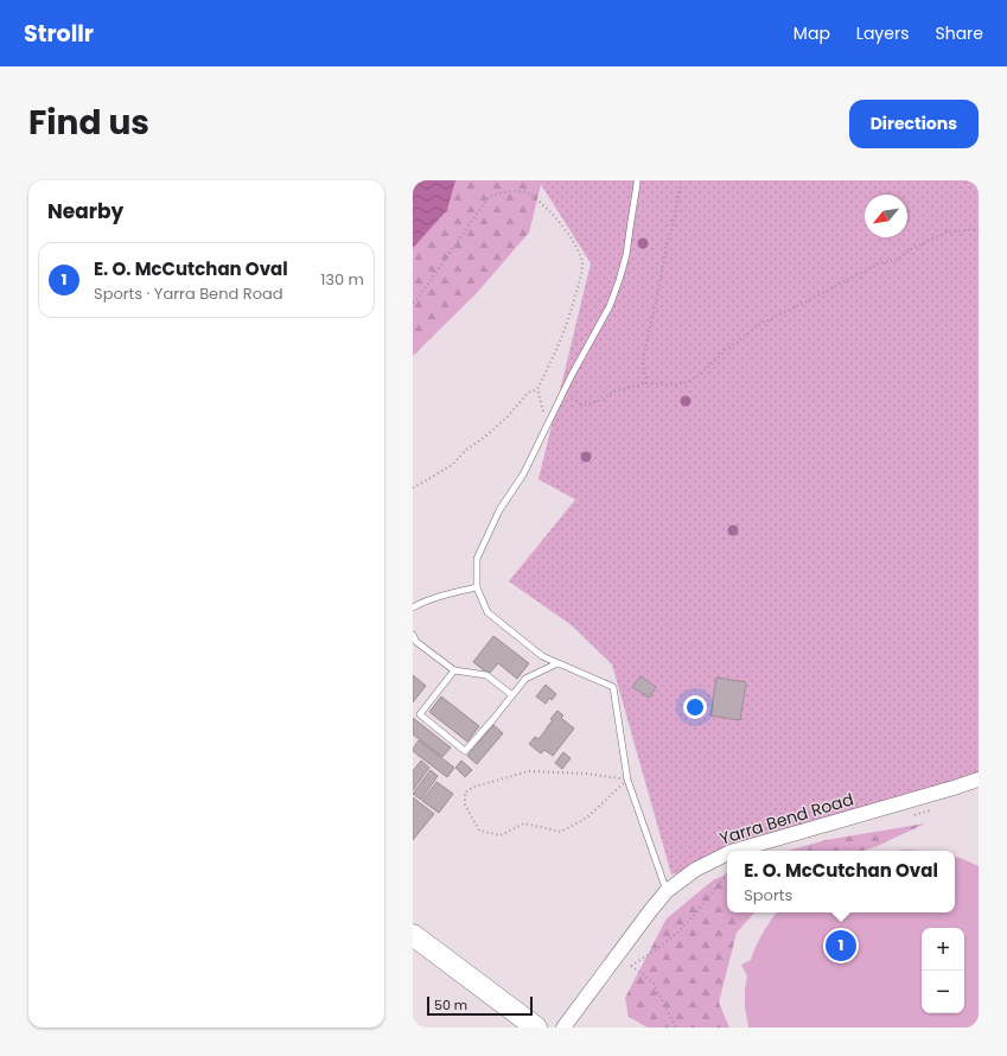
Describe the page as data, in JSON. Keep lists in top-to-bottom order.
{
  "streets": {
    "street": ["Yarra Bend Road"]
  },
  "scale_bar": "50 m",
  "north": "bottom left",
  "page": {
    "header": "Strollr",
    "nav": ["Map", "Layers", "Share"],
    "title": "Find us",
    "buttons": "Directions",
    "heading": "Nearby",
    "list": [
      {
        "mark": "1",
        "name": "E. O. McCutchan Oval",
        "note": "Sports · Yarra Bend Road",
        "value": "130 m"
      }
    ],
    "popup": ["E. O. McCutchan Oval", "Sports"],
    "map_buttons": ["+", "−"],
    "pins": "1",
    "scale": "50 m"
  }
}
